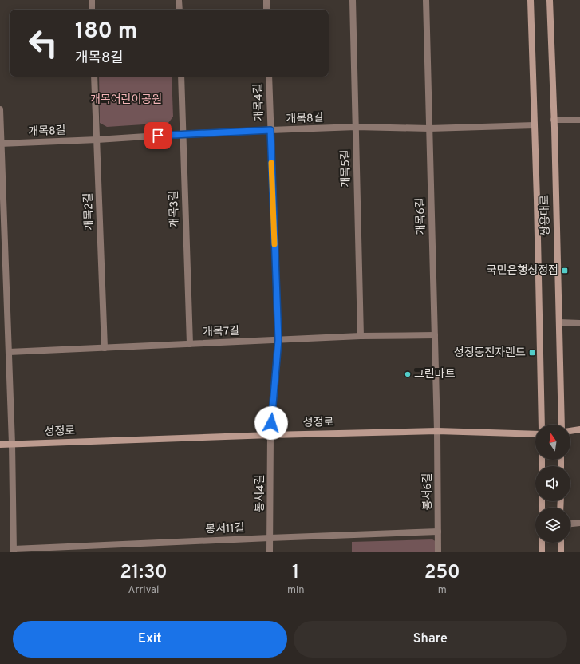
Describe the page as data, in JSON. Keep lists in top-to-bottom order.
{
  "streets": {
    "main road": ["쌍용대로", "성정로"],
    "street": [
      "개목4길",
      "개목8길",
      "개목5길",
      "개목3길",
      "개목2길",
      "개목6길",
      "개목7길",
      "봉서6길",
      "봉서4길",
      "봉서11길"
    ]
  },
  "crossings": [
    ["개목4길", "개목8길"],
    ["개목4길", "개목7길"],
    ["개목4길", "성정로"],
    ["개목4길", "봉서4길"],
    ["개목8길", "개목5길"],
    ["개목8길", "개목3길"],
    ["개목8길", "개목2길"],
    ["개목8길", "쌍용대로"],
    ["개목8길", "개목6길"],
    ["개목5길", "개목7길"],
    ["개목3길", "개목7길"],
    ["개목2길", "개목7길"],
    ["개목6길", "개목7길"],
    ["개목6길", "성정로"],
    ["개목6길", "봉서6길"],
    ["성정로", "봉서6길"],
    ["성정로", "봉서4길"],
    ["봉서6길", "봉서11길"],
    ["봉서4길", "봉서11길"]
  ],
  "parks": ["개목어린이공원"],
  "places": {
    "transit": ["국민은행성정점", "성정동전자랜드"],
    "other": ["그린마트"]
  },
  "north": "top",
  "page": {
    "turn": ["180 m", "개목8길"],
    "eta": [
      "21:30",
      "Arrival",
      "1",
      "min",
      "250",
      "m"
    ],
    "buttons": ["Exit", "Share"]
  }
}
